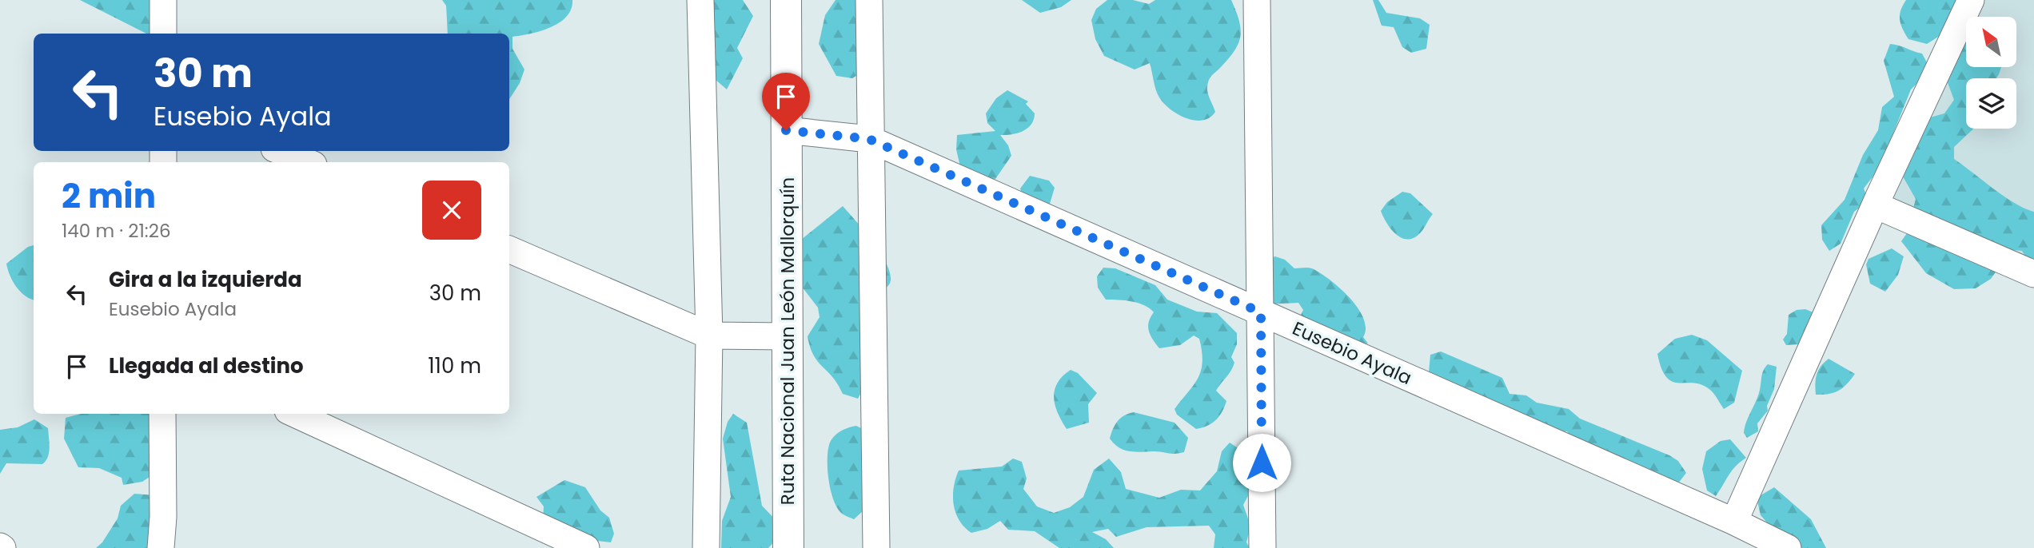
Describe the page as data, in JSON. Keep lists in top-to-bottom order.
{
  "streets": {
    "highway": ["Ruta Nacional Juan León Mallorquín"],
    "street": ["Eusebio Ayala"]
  },
  "crossings": [
    ["Ruta Nacional Juan León Mallorquín", "Eusebio Ayala"]
  ],
  "north": "top left",
  "page": {
    "turn": ["30 m", "Eusebio Ayala"],
    "heading": ["2 min", "140 m · 21:26"],
    "list": [
      {
        "name": "Gira a la izquierda",
        "note": "Eusebio Ayala",
        "value": "30 m"
      },
      {
        "name": "Llegada al destino",
        "value": "110 m"
      }
    ]
  }
}
